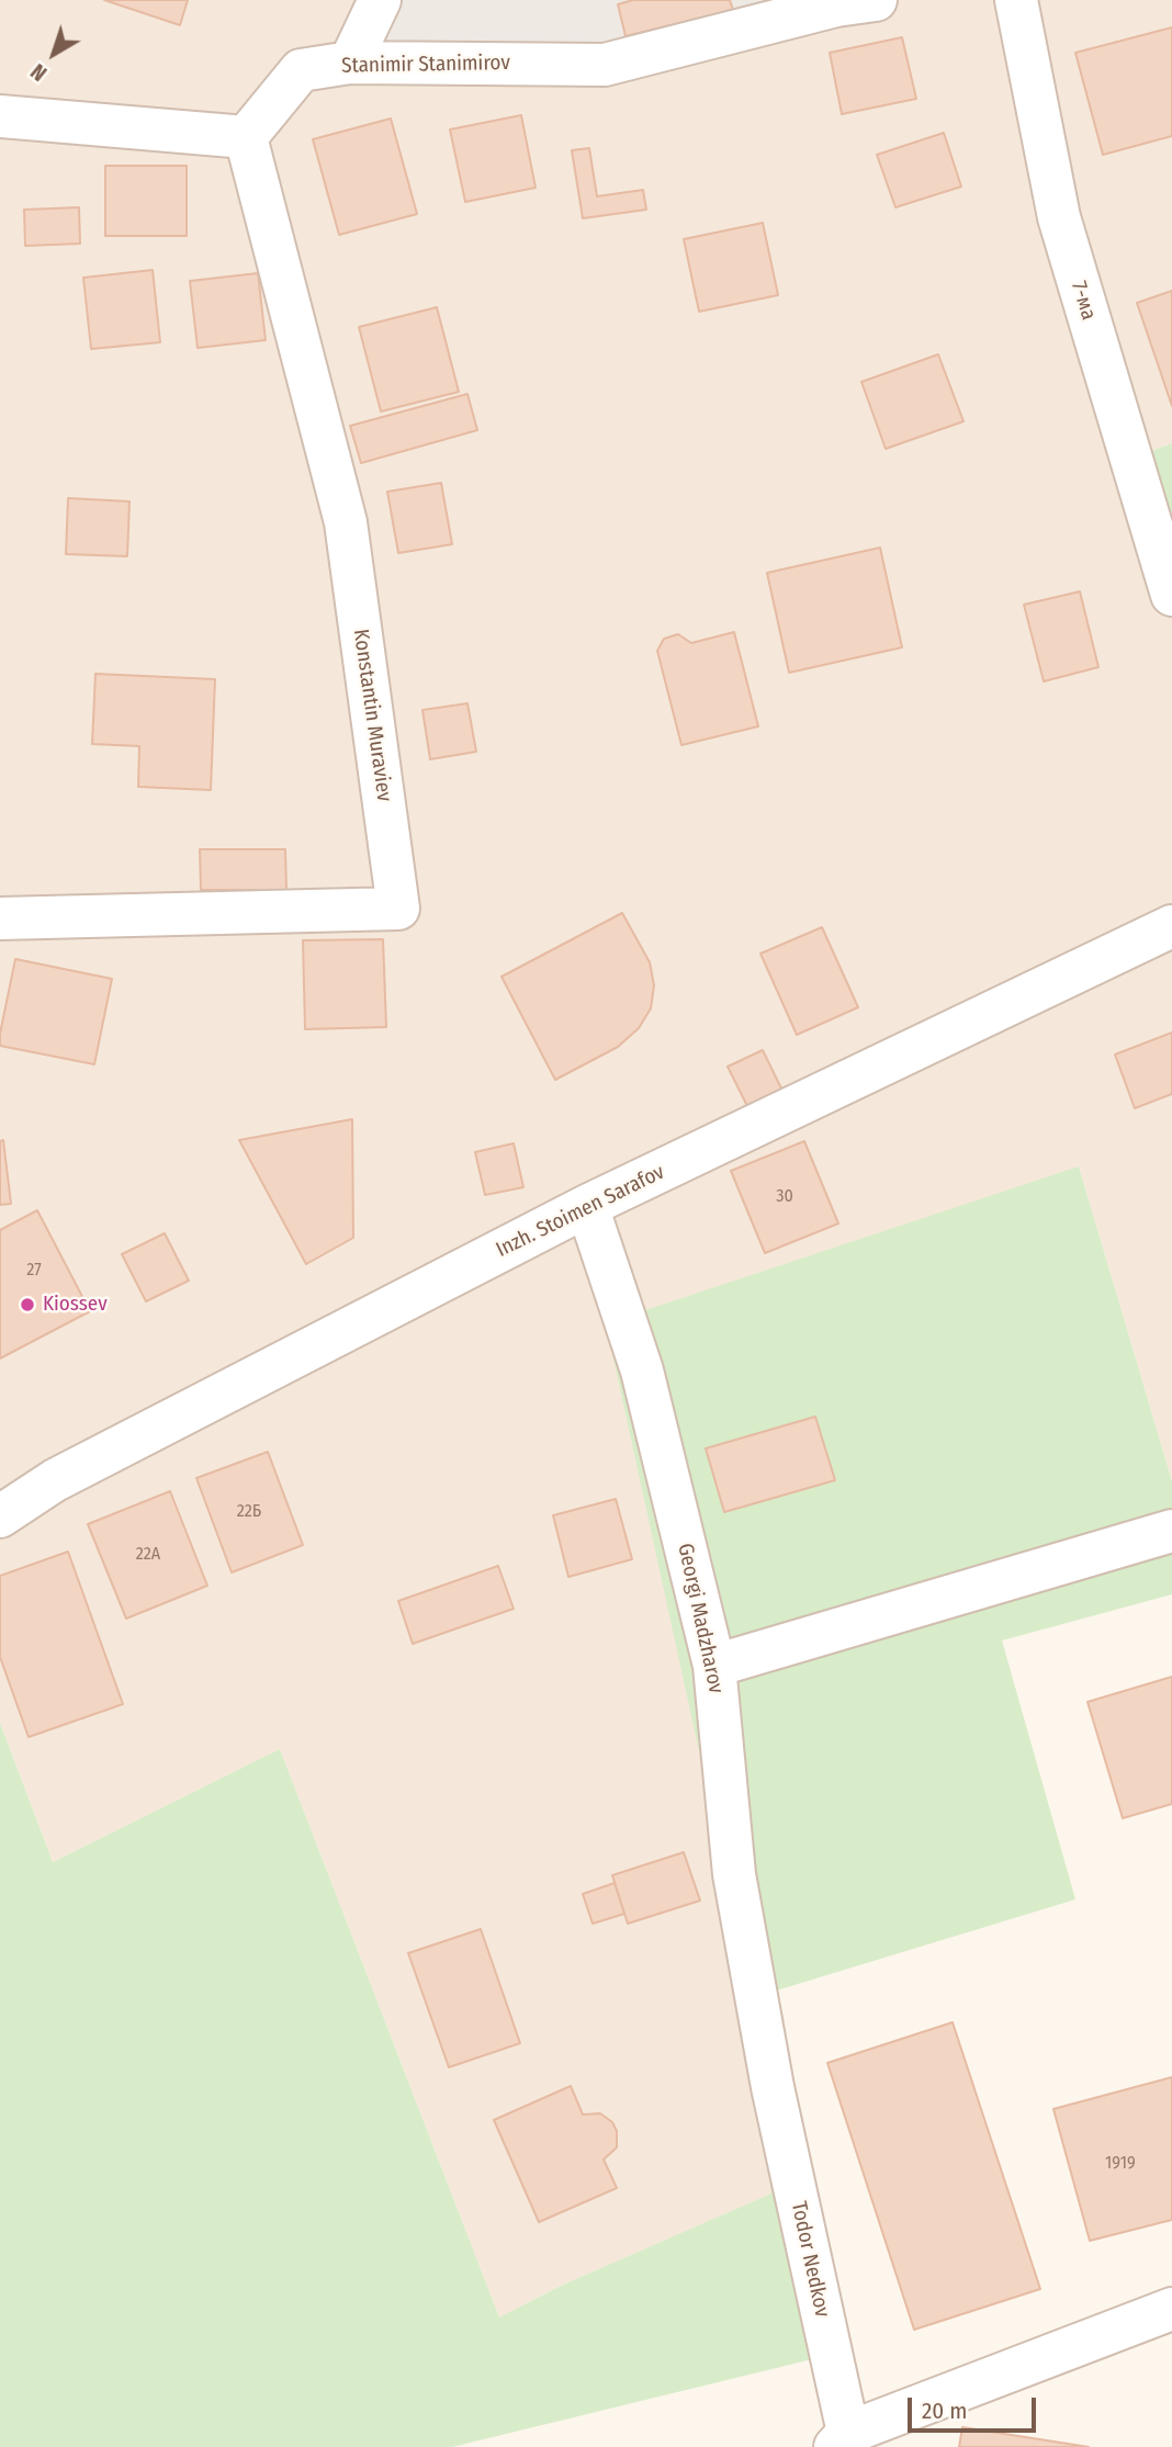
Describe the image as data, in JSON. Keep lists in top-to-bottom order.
{
  "streets": {
    "street": [
      "Stanimir Stanimirov",
      "7-ма",
      "Konstantin Muraviev",
      "Inzh. Stoimen Sarafov",
      "Georgi Madzharov",
      "Todor Nedkov"
    ]
  },
  "crossings": [
    ["Stanimir Stanimirov", "Konstantin Muraviev"],
    ["Inzh. Stoimen Sarafov", "Georgi Madzharov"],
    ["Georgi Madzharov", "Todor Nedkov"]
  ],
  "places": ["Kiossev"],
  "house_numbers": [
    "30",
    "27",
    "22Б",
    "22А",
    "1919"
  ],
  "scale_bar": "20 m",
  "north": "bottom left"
}
